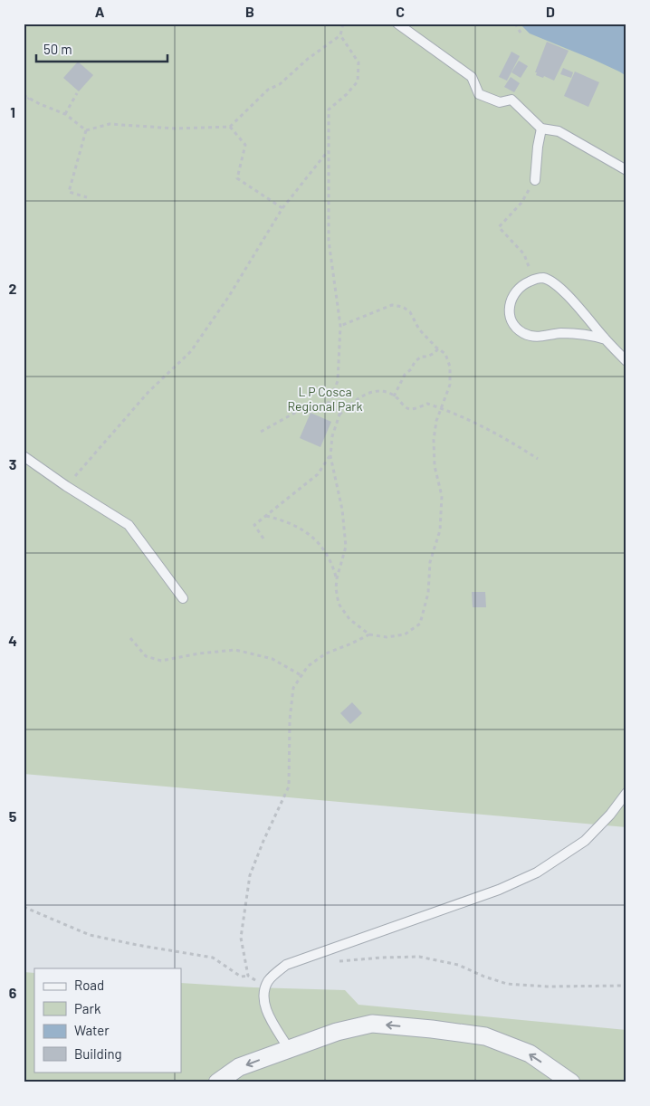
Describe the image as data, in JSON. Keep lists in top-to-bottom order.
{
  "parks": ["L P Cosca Regional Park"],
  "legend": [
    "Road",
    "Park",
    "Water",
    "Building"
  ],
  "scale_bar": "50 m",
  "grid": {
    "columns": [
      "A",
      "B",
      "C",
      "D"
    ],
    "rows": [
      "1",
      "2",
      "3",
      "4",
      "5",
      "6"
    ]
  }
}
